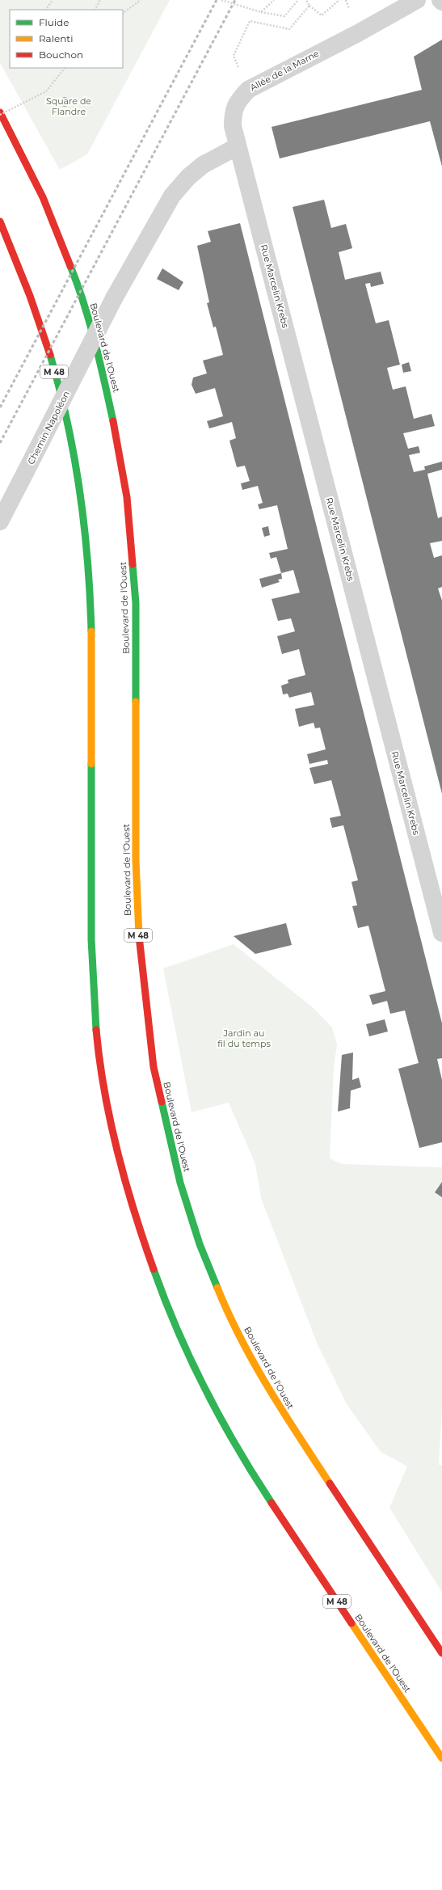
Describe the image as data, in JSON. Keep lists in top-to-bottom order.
{
  "streets": {
    "main road": ["Boulevard de l'Ouest", "M 48"],
    "street": ["Allée de la Marne", "Rue Marcelin Krebs", "Chemin Napoléon"]
  },
  "crossings": [
    ["Allée de la Marne", "Rue Marcelin Krebs"],
    ["Allée de la Marne", "Chemin Napoléon"],
    ["Rue Marcelin Krebs", "Chemin Napoléon"]
  ],
  "parks": ["Square de Flandre", "Jardin au fil du temps"],
  "legend": ["Fluide", "Ralenti", "Bouchon"]
}
